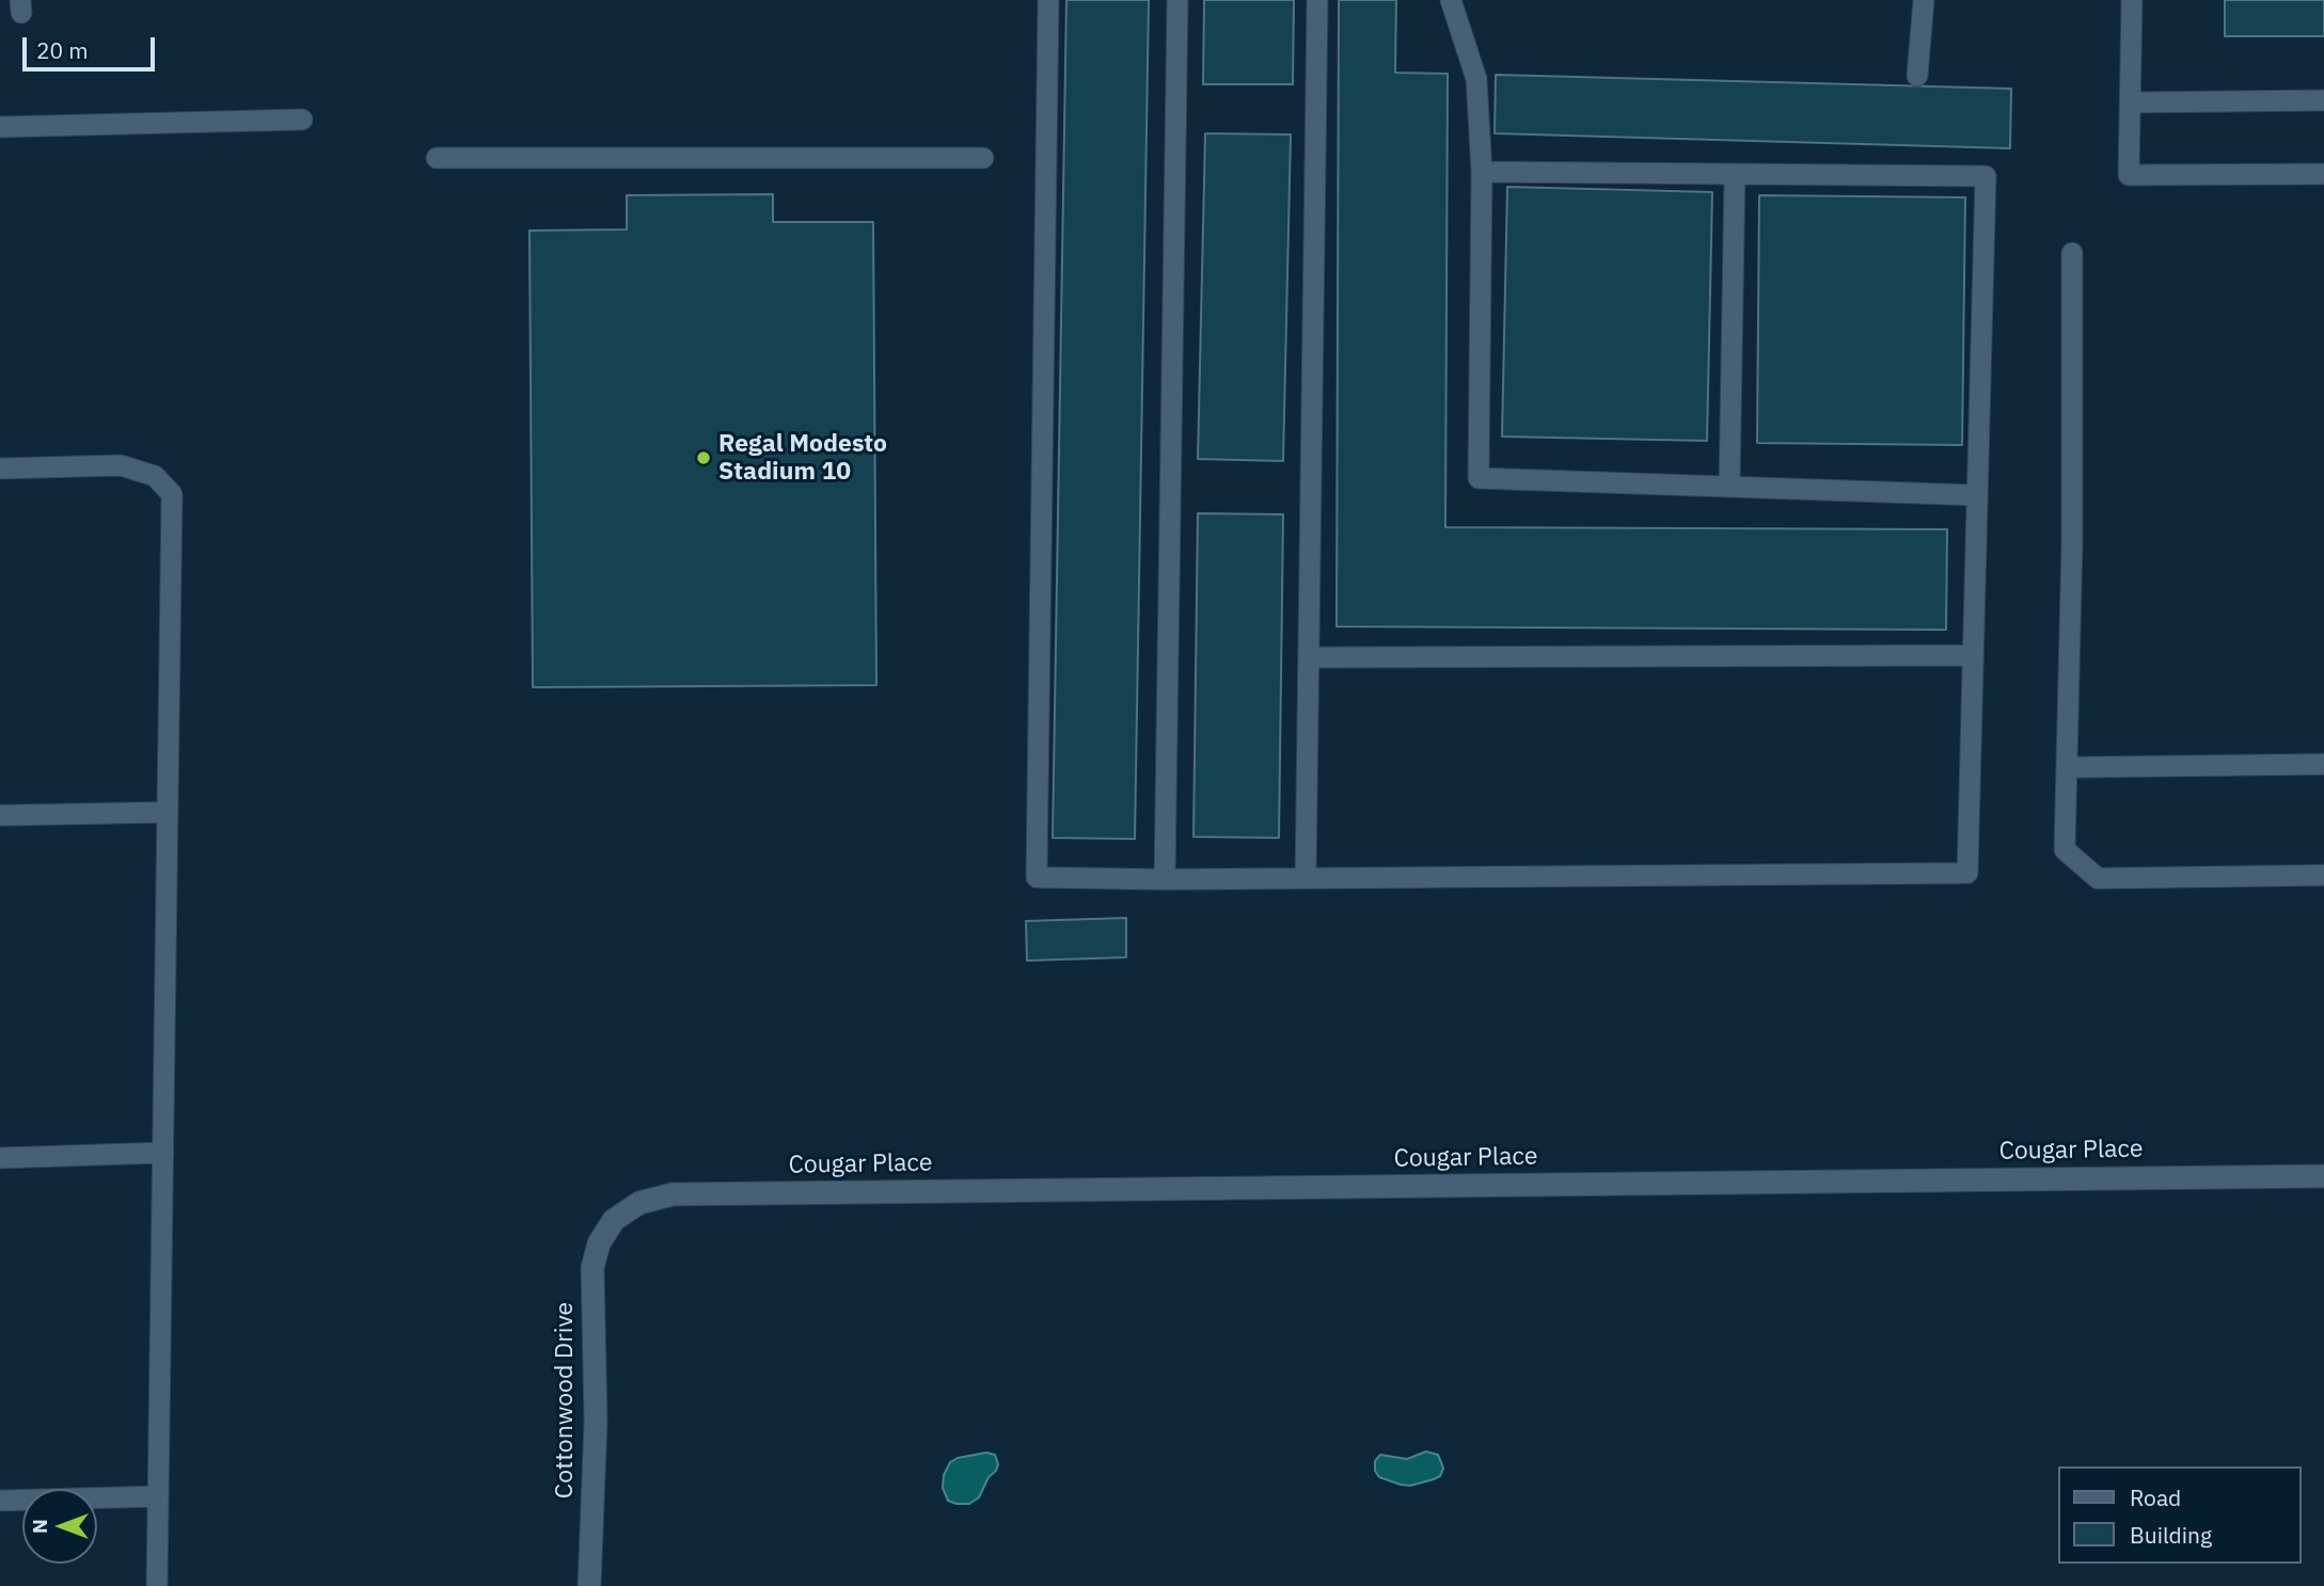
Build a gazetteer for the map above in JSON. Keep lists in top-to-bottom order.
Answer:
{
  "streets": {
    "street": ["Cougar Place", "Cottonwood Drive"]
  },
  "crossings": [
    ["Cougar Place", "Cottonwood Drive"]
  ],
  "places": ["Regal Modesto Stadium 10"],
  "legend": ["Road", "Building"],
  "scale_bar": "20 m",
  "north": "left"
}
